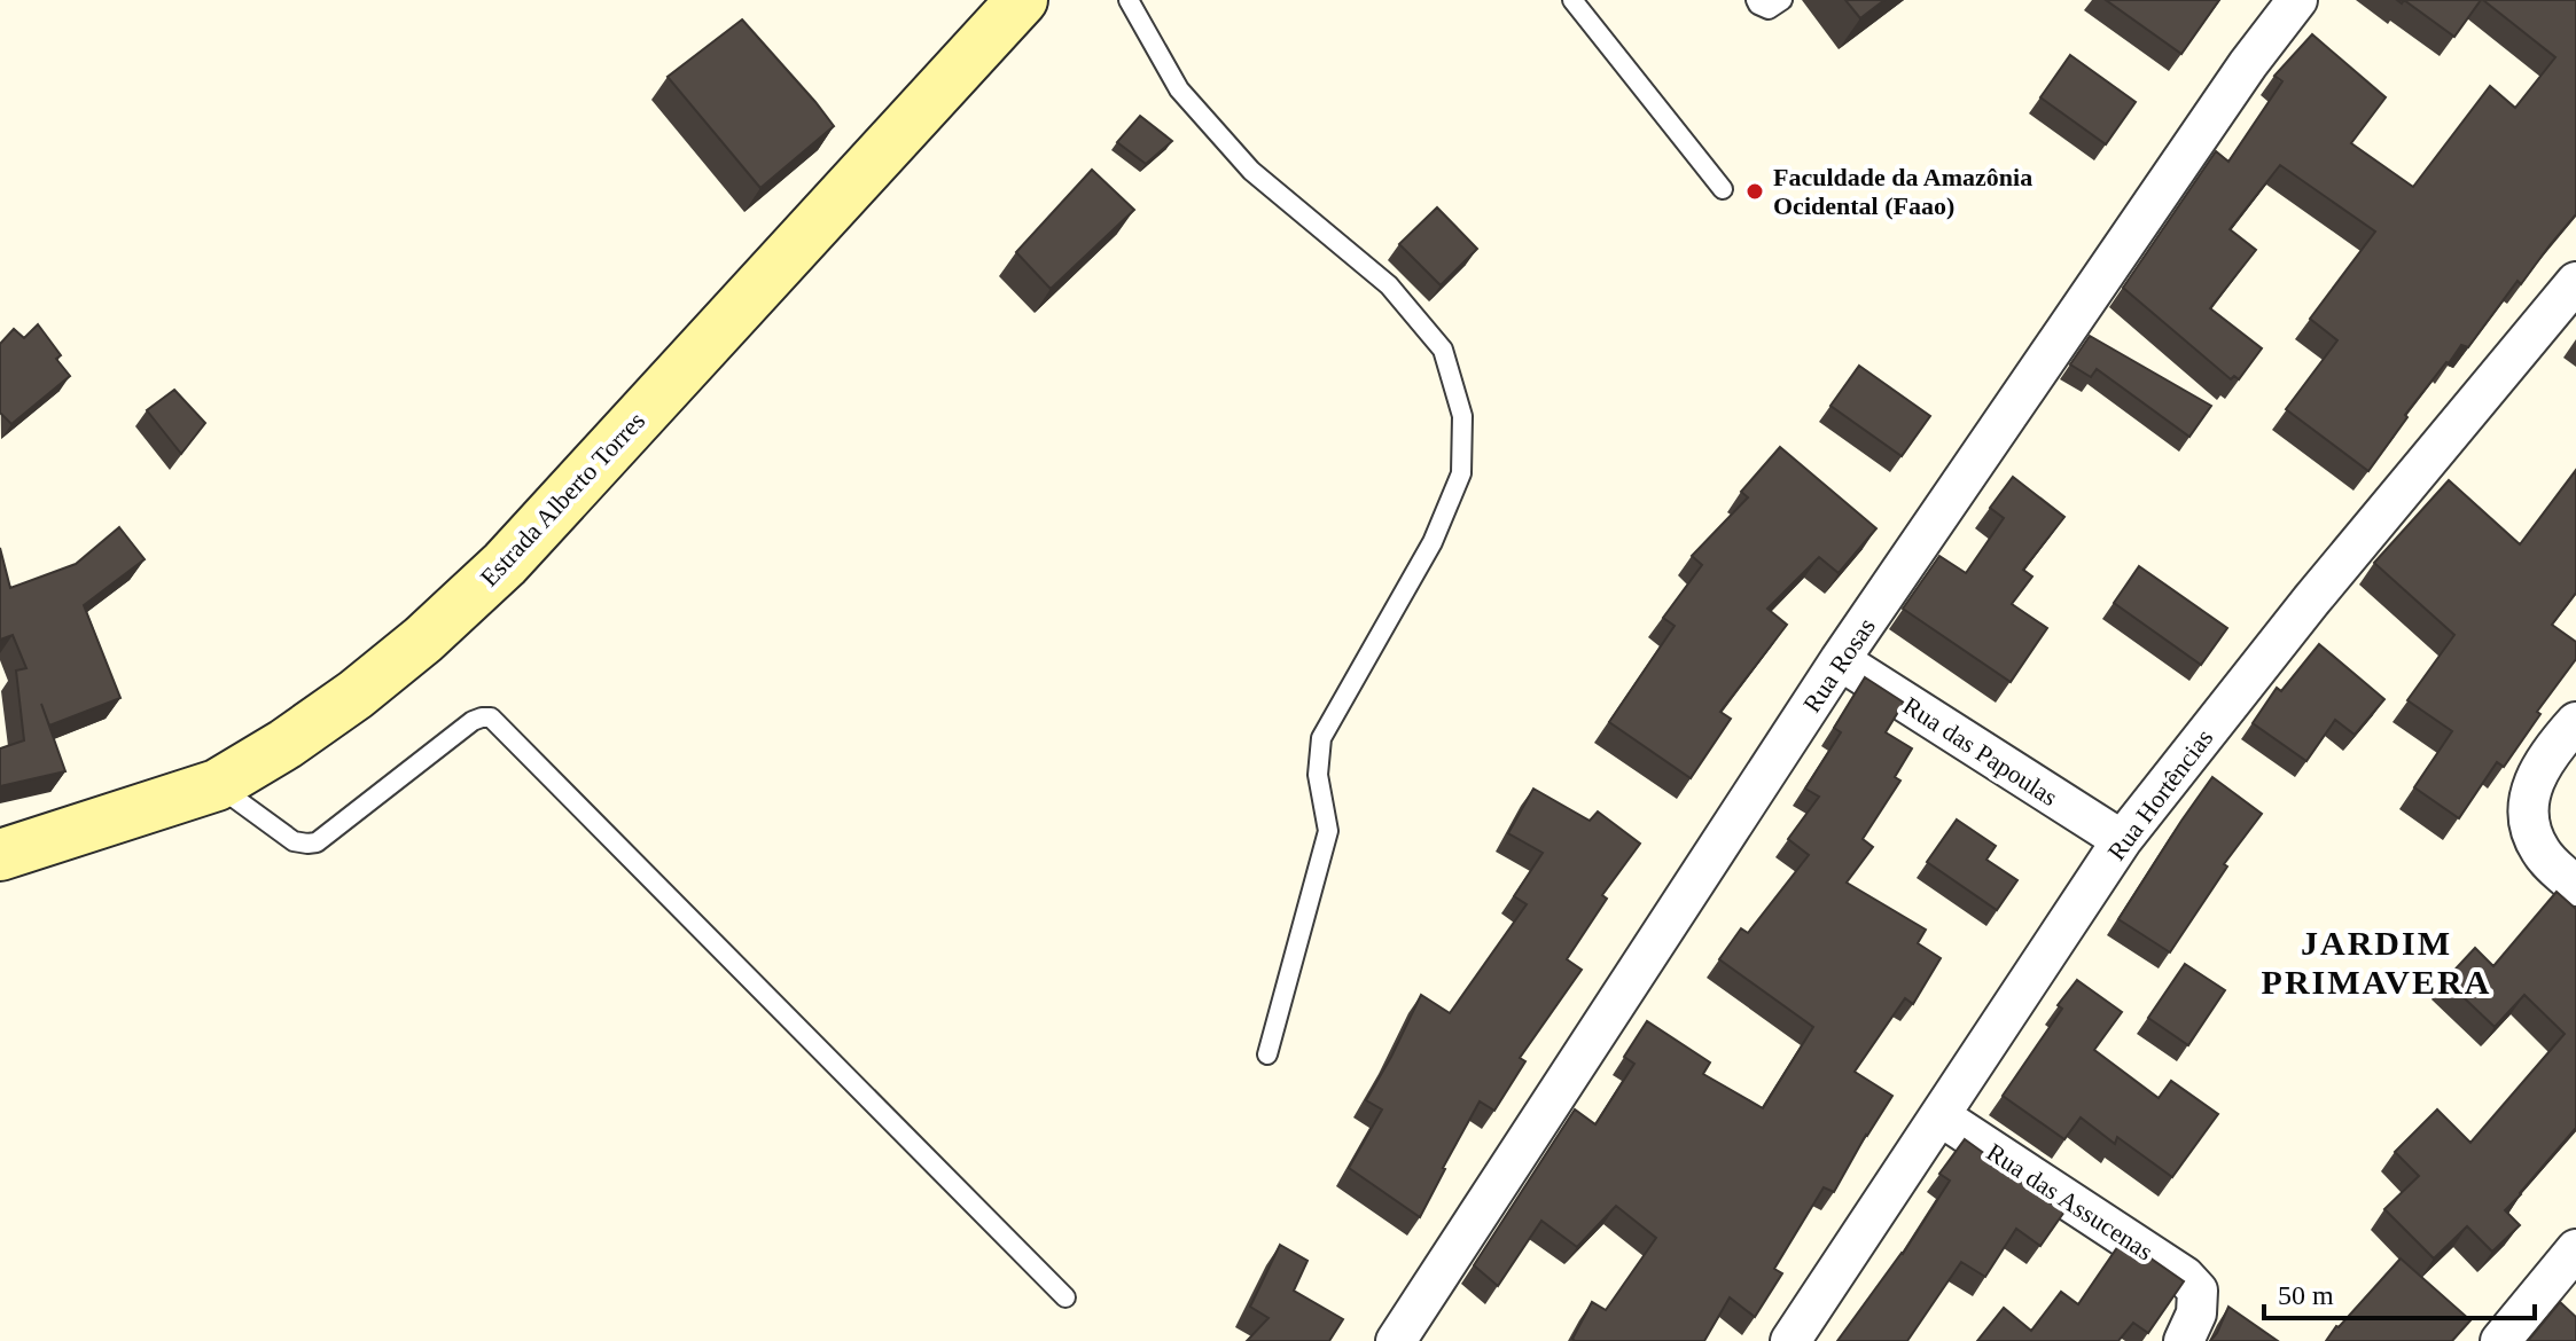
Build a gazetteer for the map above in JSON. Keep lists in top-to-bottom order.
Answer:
{
  "streets": {
    "street": [
      "Estrada Alberto Torres",
      "Rua Rosas",
      "Rua das Papoulas",
      "Rua Hortências",
      "Rua das Assucenas"
    ]
  },
  "crossings": [
    ["Rua Rosas", "Rua das Papoulas"],
    ["Rua das Papoulas", "Rua Hortências"],
    ["Rua Hortências", "Rua das Assucenas"]
  ],
  "districts": ["JARDIM PRIMAVERA"],
  "places": ["Faculdade da Amazônia Ocidental (Faao)"],
  "scale_bar": "50 m"
}
